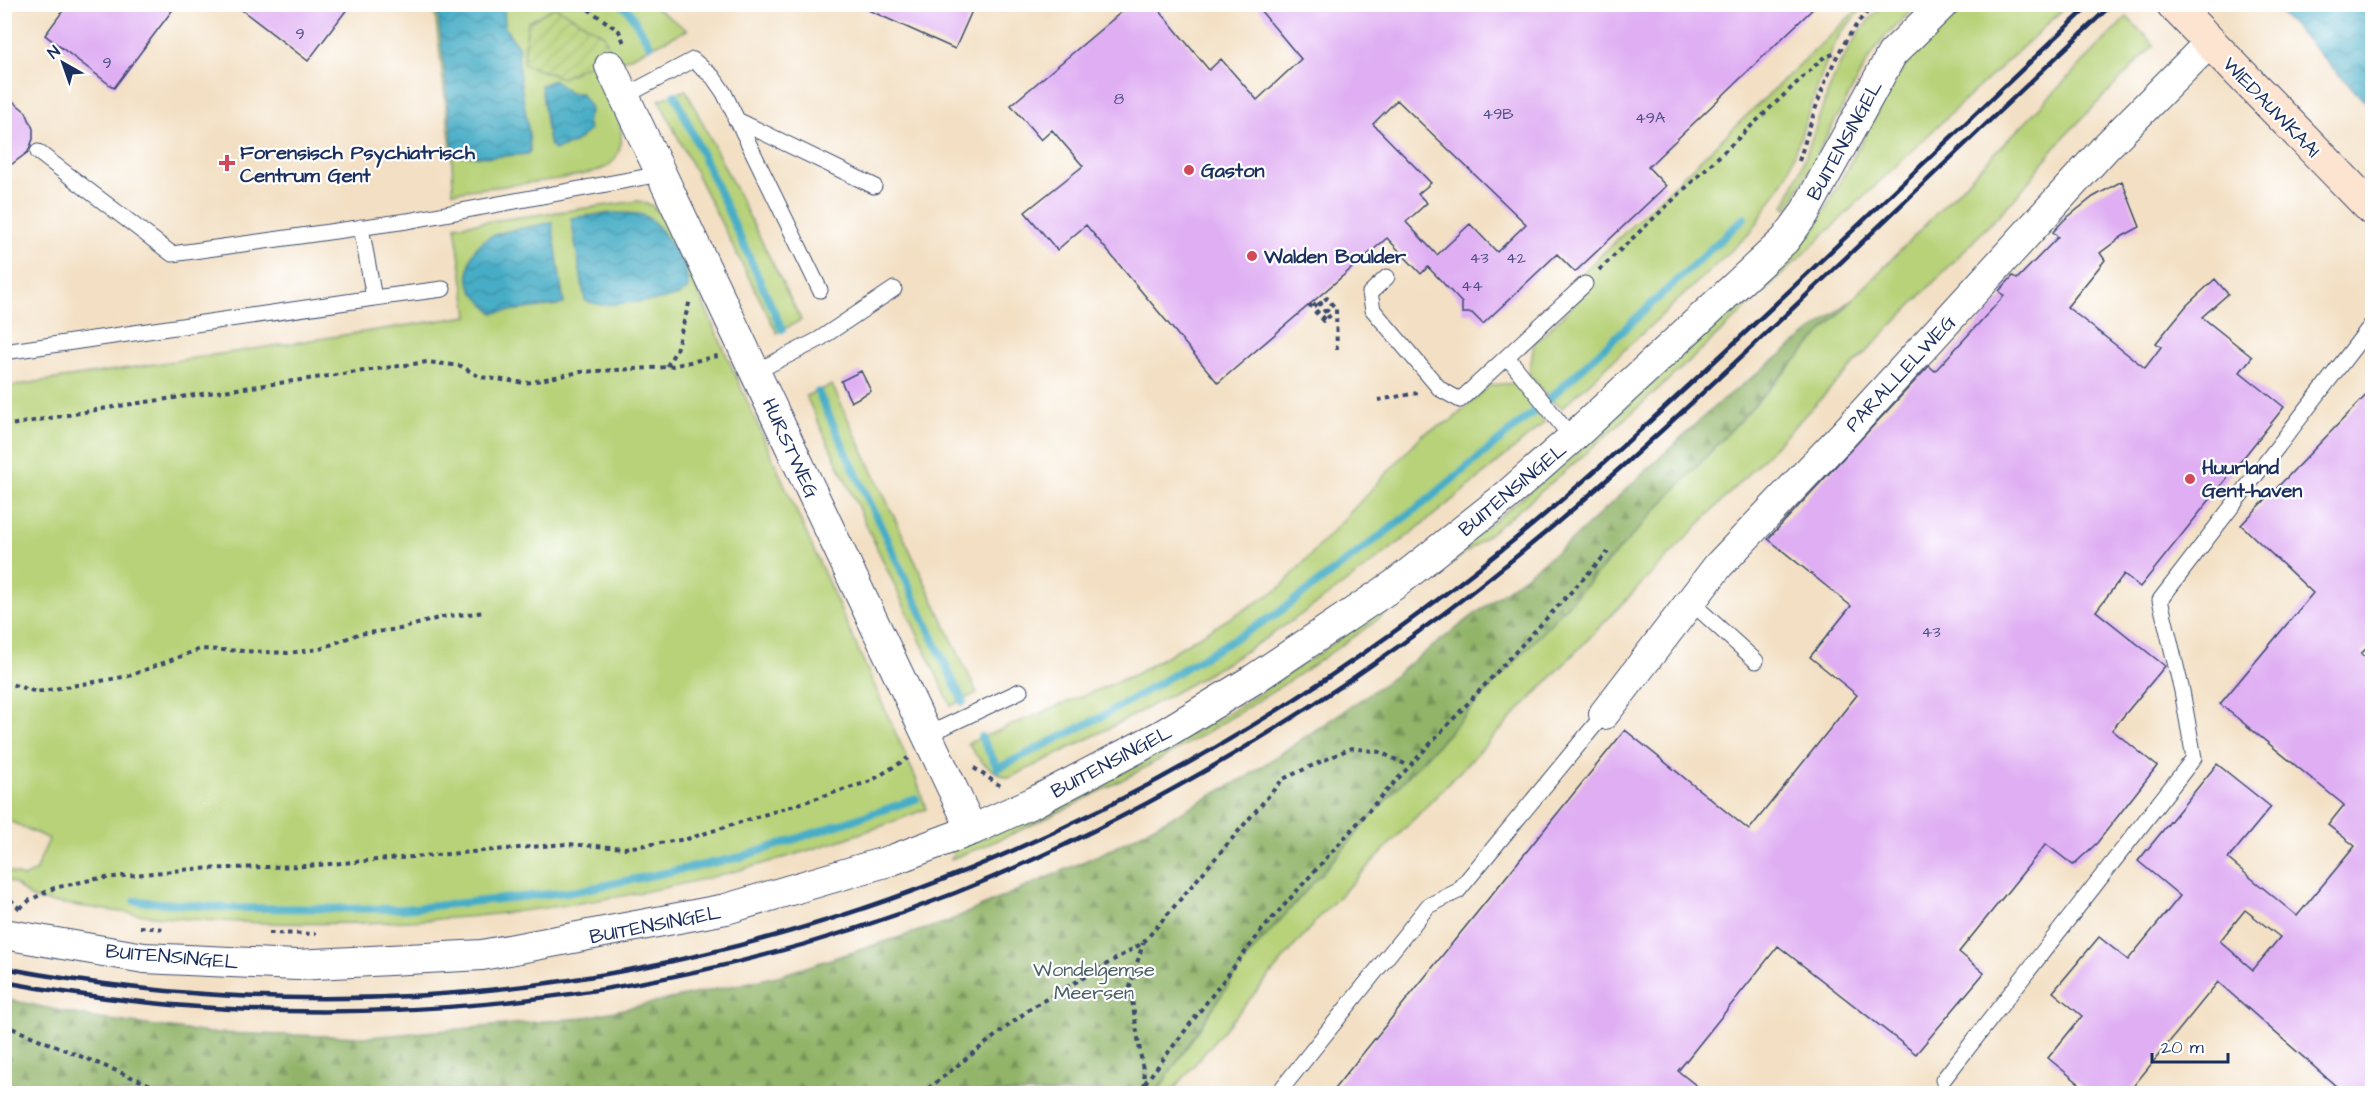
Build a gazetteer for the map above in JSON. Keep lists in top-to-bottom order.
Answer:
{
  "streets": {
    "main road": ["WIEDAUWKAAI"],
    "street": ["BUITENSINGEL", "PARALLELWEG", "HURSTWEG"]
  },
  "crossings": [
    ["WIEDAUWKAAI", "PARALLELWEG"],
    ["BUITENSINGEL", "HURSTWEG"]
  ],
  "parks": ["Wondelgemse Meersen"],
  "places": {
    "health": ["Forensisch Psychiatrisch Centrum Gent"],
    "other": ["Gaston", "Walden Boulder", "Huurland Gent-haven"]
  },
  "house_numbers": [
    "9",
    "9",
    "8",
    "49B",
    "49A",
    "43",
    "42",
    "44",
    "43"
  ],
  "scale_bar": "20 m",
  "north": "top left"
}
